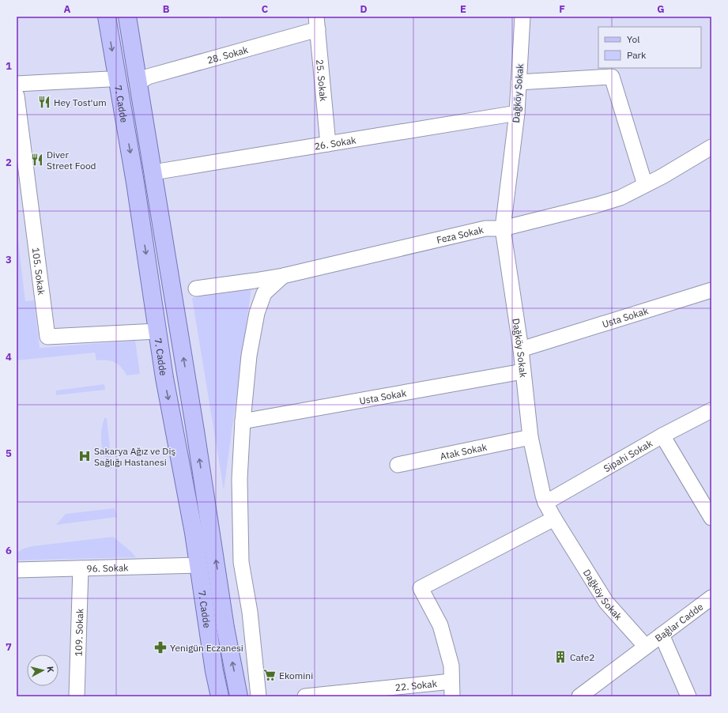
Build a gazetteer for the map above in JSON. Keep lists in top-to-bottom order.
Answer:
{
  "streets": {
    "main road": ["7. Cadde"],
    "street": [
      "28. Sokak",
      "25. Sokak",
      "Dağköy Sokak",
      "26. Sokak",
      "Feza Sokak",
      "105. Sokak",
      "Usta Sokak",
      "Atak Sokak",
      "Sipahi Sokak",
      "96. Sokak",
      "Bağlar Cadde",
      "109. Sokak",
      "22. Sokak"
    ]
  },
  "crossings": [
    ["28. Sokak", "25. Sokak"],
    ["28. Sokak", "7. Cadde"],
    ["25. Sokak", "26. Sokak"],
    ["Dağköy Sokak", "26. Sokak"],
    ["Dağköy Sokak", "Feza Sokak"],
    ["Dağköy Sokak", "Usta Sokak"],
    ["Dağköy Sokak", "Atak Sokak"],
    ["Dağköy Sokak", "Sipahi Sokak"],
    ["Dağköy Sokak", "Bağlar Cadde"],
    ["7. Cadde", "26. Sokak"],
    ["7. Cadde", "105. Sokak"],
    ["7. Cadde", "96. Sokak"],
    ["96. Sokak", "109. Sokak"]
  ],
  "places": {
    "restaurant": ["Hey Tost'um", "Diver Street Food"],
    "hospital": ["Sakarya Ağız ve Diş Sağlığı Hastanesi"],
    "pharmacy": ["Yenigün Eczanesi"],
    "building": ["Cafe2"],
    "supermarket": ["Ekomini"]
  },
  "legend": ["Yol", "Park"],
  "north": "right",
  "grid": {
    "columns": [
      "A",
      "B",
      "C",
      "D",
      "E",
      "F",
      "G"
    ],
    "rows": [
      "1",
      "2",
      "3",
      "4",
      "5",
      "6",
      "7"
    ]
  }
}
